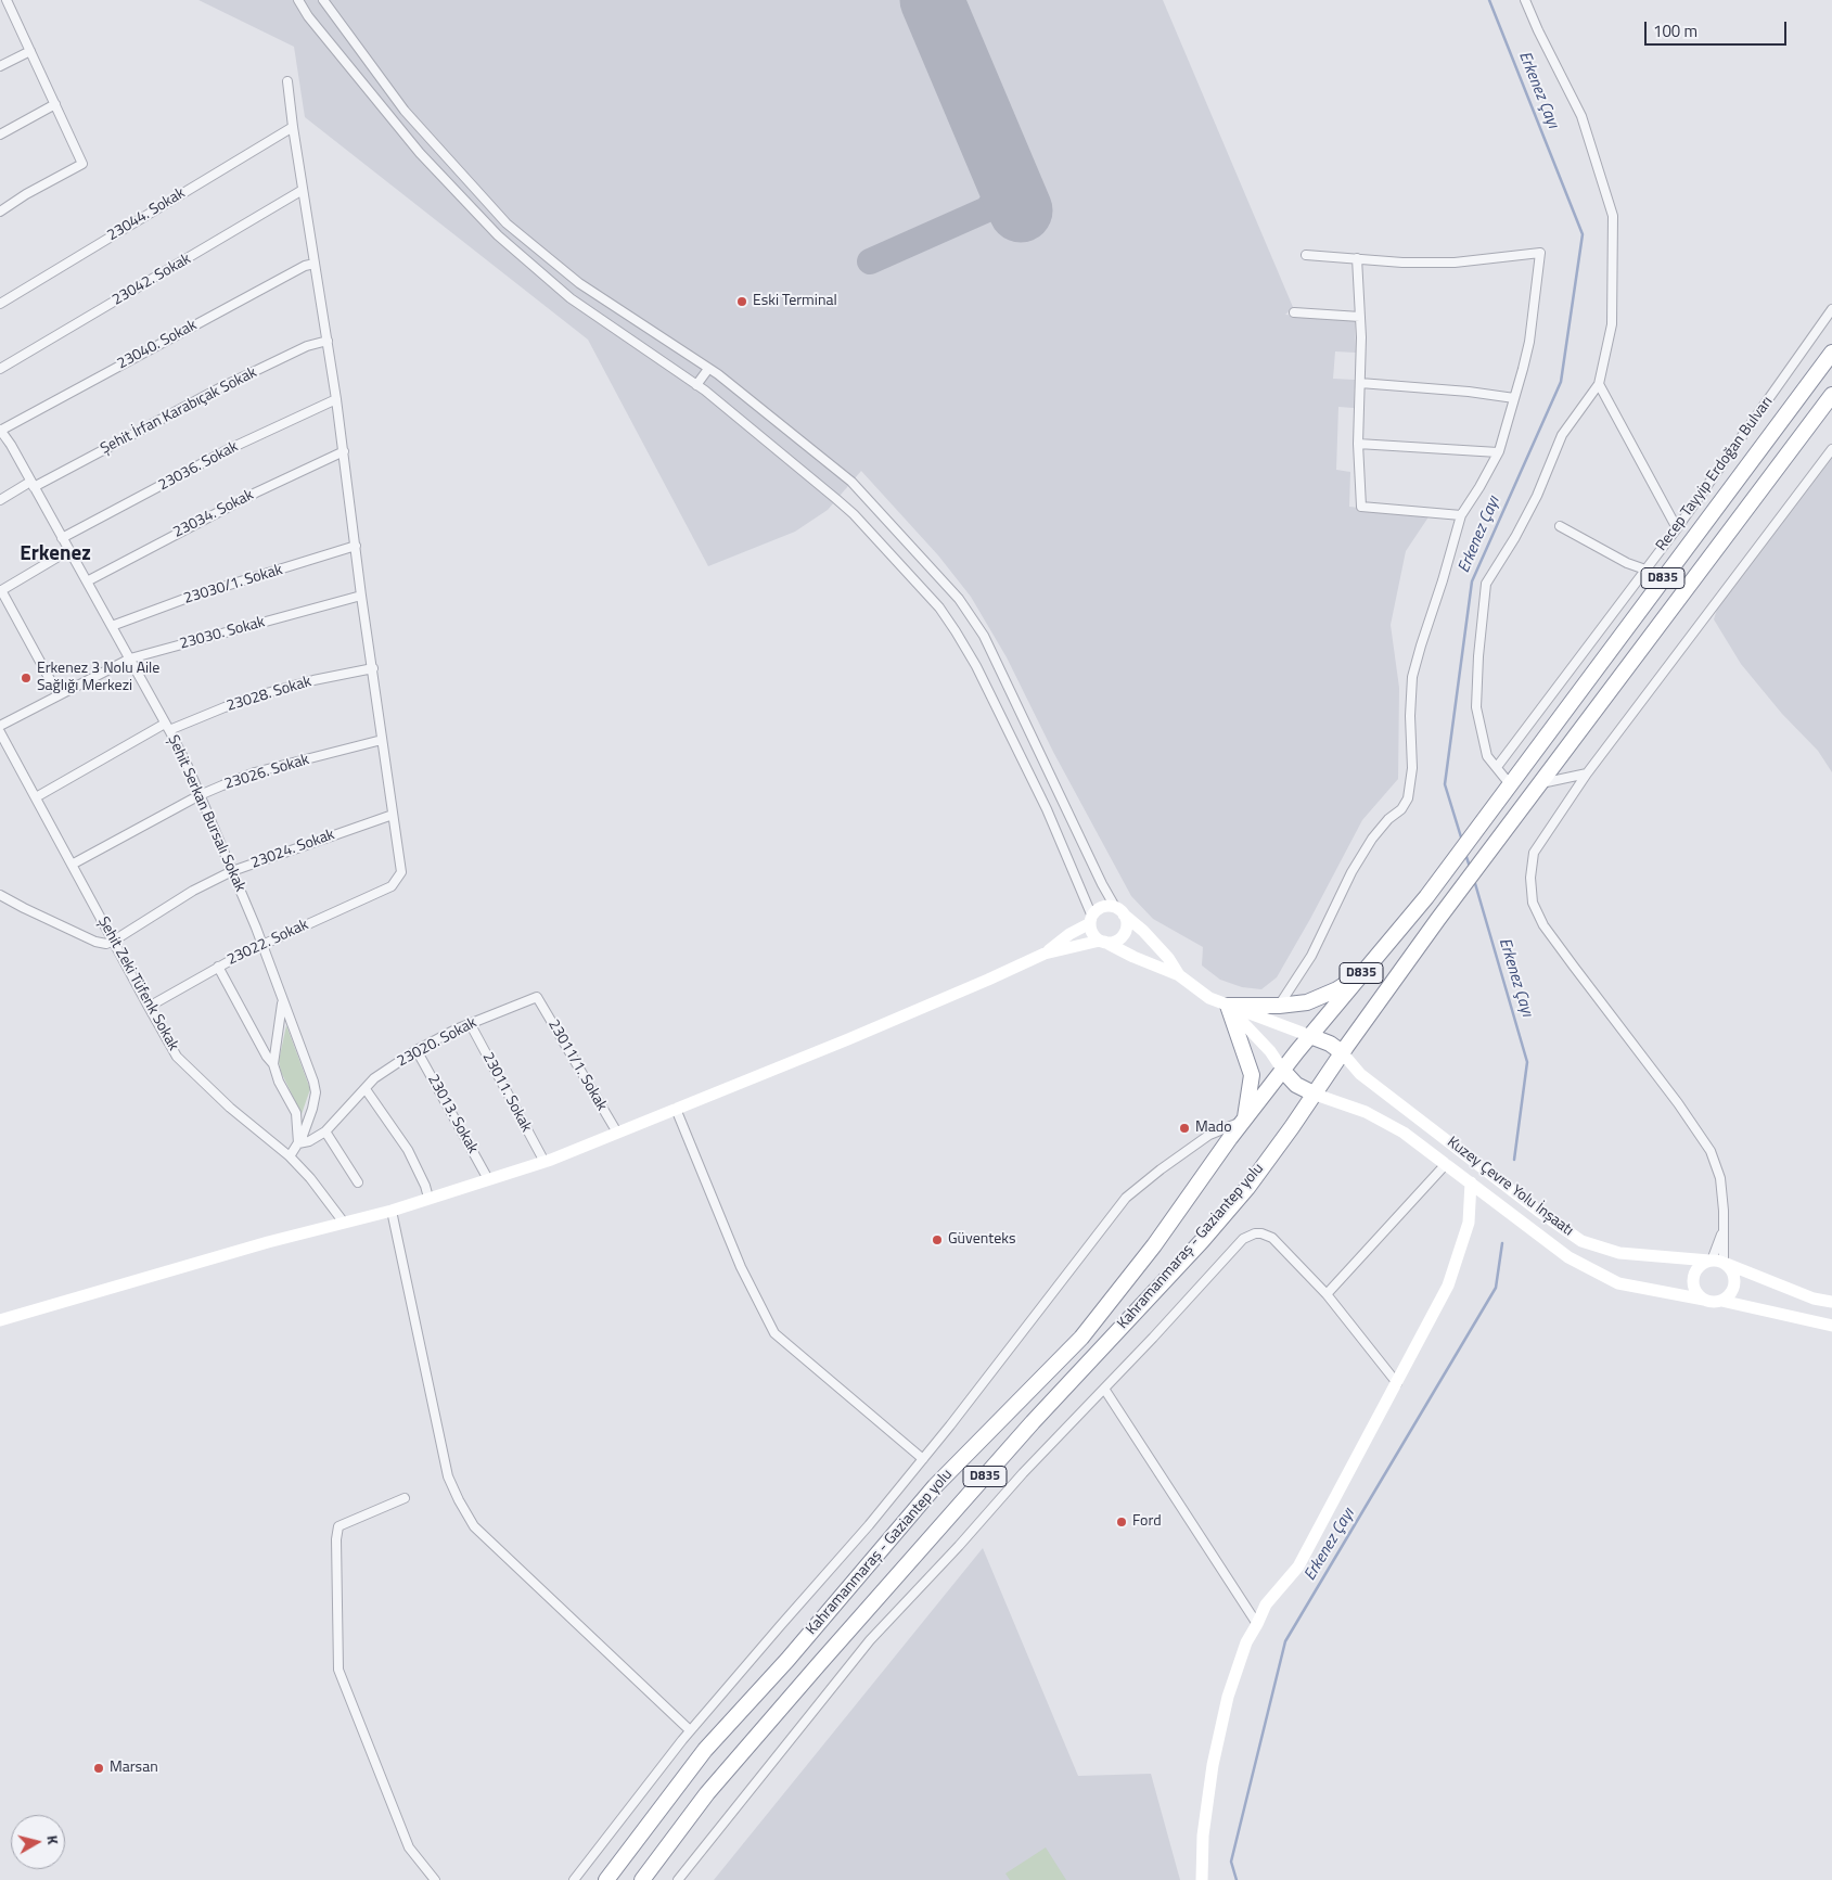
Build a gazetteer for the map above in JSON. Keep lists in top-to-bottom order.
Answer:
{
  "streets": {
    "highway": ["Recep Tayyip Erdoğan Bulvarı", "D835", "Kahramanmaraş - Gaziantep yolu"],
    "main road": ["Kuzey Çevre Yolu İnşaatı"],
    "street": [
      "23044. Sokak",
      "23042. Sokak",
      "23040. Sokak",
      "Şehit İrfan Karabıçak Sokak",
      "23036. Sokak",
      "23034. Sokak",
      "23030/1. Sokak",
      "23030. Sokak",
      "23028. Sokak",
      "23026. Sokak",
      "Şehit Serkan Bursalı Sokak",
      "23024. Sokak",
      "23022. Sokak",
      "Şehit Zeki Tüfenk Sokak",
      "23020. Sokak",
      "23011/1. Sokak",
      "23011. Sokak",
      "23013. Sokak"
    ]
  },
  "crossings": [
    ["23040. Sokak", "Şehit Serkan Bursalı Sokak"],
    ["Şehit İrfan Karabıçak Sokak", "Şehit Serkan Bursalı Sokak"],
    ["23036. Sokak", "Şehit Serkan Bursalı Sokak"],
    ["Recep Tayyip Erdoğan Bulvarı", "D835"],
    ["23034. Sokak", "Şehit Serkan Bursalı Sokak"],
    ["D835", "Kuzey Çevre Yolu İnşaatı"],
    ["D835", "Kahramanmaraş - Gaziantep yolu"],
    ["23030/1. Sokak", "Şehit Serkan Bursalı Sokak"],
    ["23030. Sokak", "Şehit Serkan Bursalı Sokak"],
    ["23028. Sokak", "Şehit Serkan Bursalı Sokak"],
    ["23028. Sokak", "Şehit Zeki Tüfenk Sokak"],
    ["23026. Sokak", "Şehit Serkan Bursalı Sokak"],
    ["23026. Sokak", "Şehit Zeki Tüfenk Sokak"],
    ["Şehit Serkan Bursalı Sokak", "23024. Sokak"],
    ["Şehit Serkan Bursalı Sokak", "23022. Sokak"],
    ["Şehit Serkan Bursalı Sokak", "Şehit Zeki Tüfenk Sokak"],
    ["Şehit Serkan Bursalı Sokak", "23020. Sokak"],
    ["23024. Sokak", "23022. Sokak"],
    ["23024. Sokak", "Şehit Zeki Tüfenk Sokak"],
    ["23022. Sokak", "Şehit Zeki Tüfenk Sokak"],
    ["23020. Sokak", "23011/1. Sokak"],
    ["23020. Sokak", "23011. Sokak"],
    ["23020. Sokak", "23013. Sokak"],
    ["Kuzey Çevre Yolu İnşaatı", "Kahramanmaraş - Gaziantep yolu"]
  ],
  "districts": ["Erkenez"],
  "water": ["Erkenez Çayı"],
  "places": [
    "Eski Terminal",
    "Erkenez 3 Nolu Aile Sağlığı Merkezi",
    "Mado",
    "Güventeks",
    "Ford",
    "Marsan"
  ],
  "scale_bar": "100 m",
  "north": "right"
}
